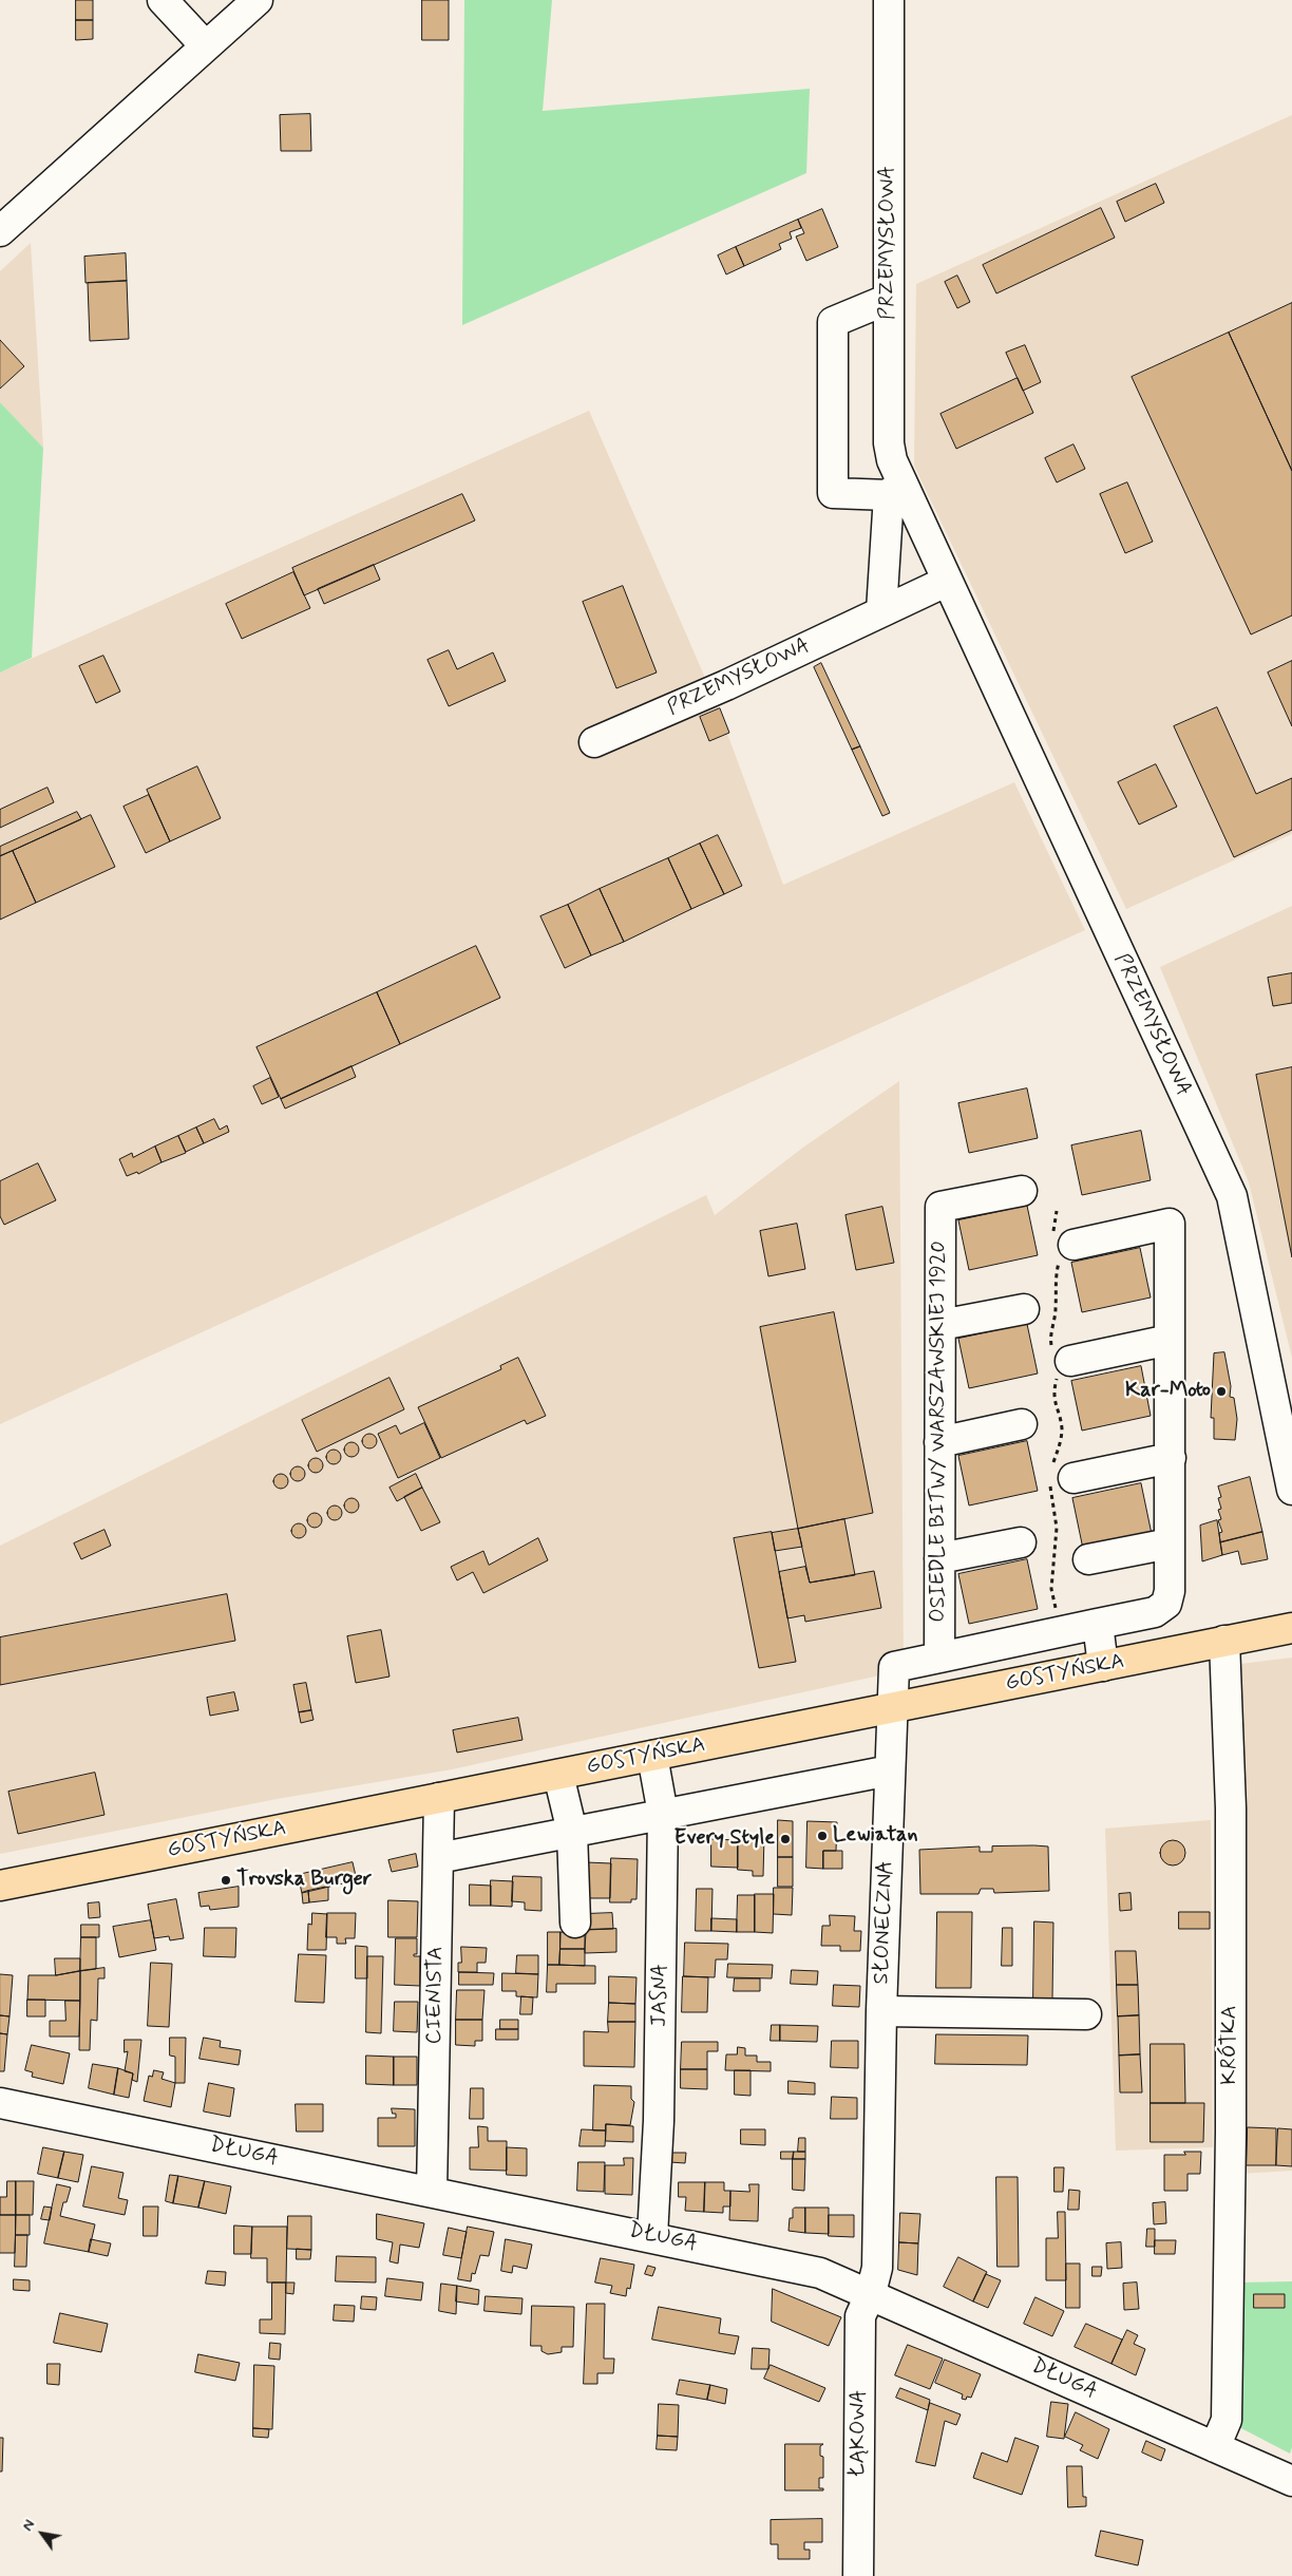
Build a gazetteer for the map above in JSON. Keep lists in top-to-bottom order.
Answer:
{
  "streets": {
    "main road": ["GOSTYŃSKA"],
    "street": [
      "PRZEMYSŁOWA",
      "OSIEDLE BITWY WARSZAWSKIEJ 1920",
      "SŁONECZNA",
      "CIENISTA",
      "JASNA",
      "KRÓTKA",
      "DŁUGA",
      "ŁĄKOWA"
    ]
  },
  "crossings": [
    ["OSIEDLE BITWY WARSZAWSKIEJ 1920", "GOSTYŃSKA"],
    ["OSIEDLE BITWY WARSZAWSKIEJ 1920", "SŁONECZNA"],
    ["GOSTYŃSKA", "SŁONECZNA"],
    ["GOSTYŃSKA", "CIENISTA"],
    ["GOSTYŃSKA", "JASNA"],
    ["GOSTYŃSKA", "KRÓTKA"],
    ["SŁONECZNA", "DŁUGA"],
    ["SŁONECZNA", "ŁĄKOWA"],
    ["CIENISTA", "DŁUGA"],
    ["JASNA", "DŁUGA"],
    ["KRÓTKA", "DŁUGA"],
    ["DŁUGA", "ŁĄKOWA"]
  ],
  "places": [
    "Kar-Moto",
    "Lewiatan",
    "Every Style",
    "Trovska Burger"
  ],
  "north": "top left"
}
